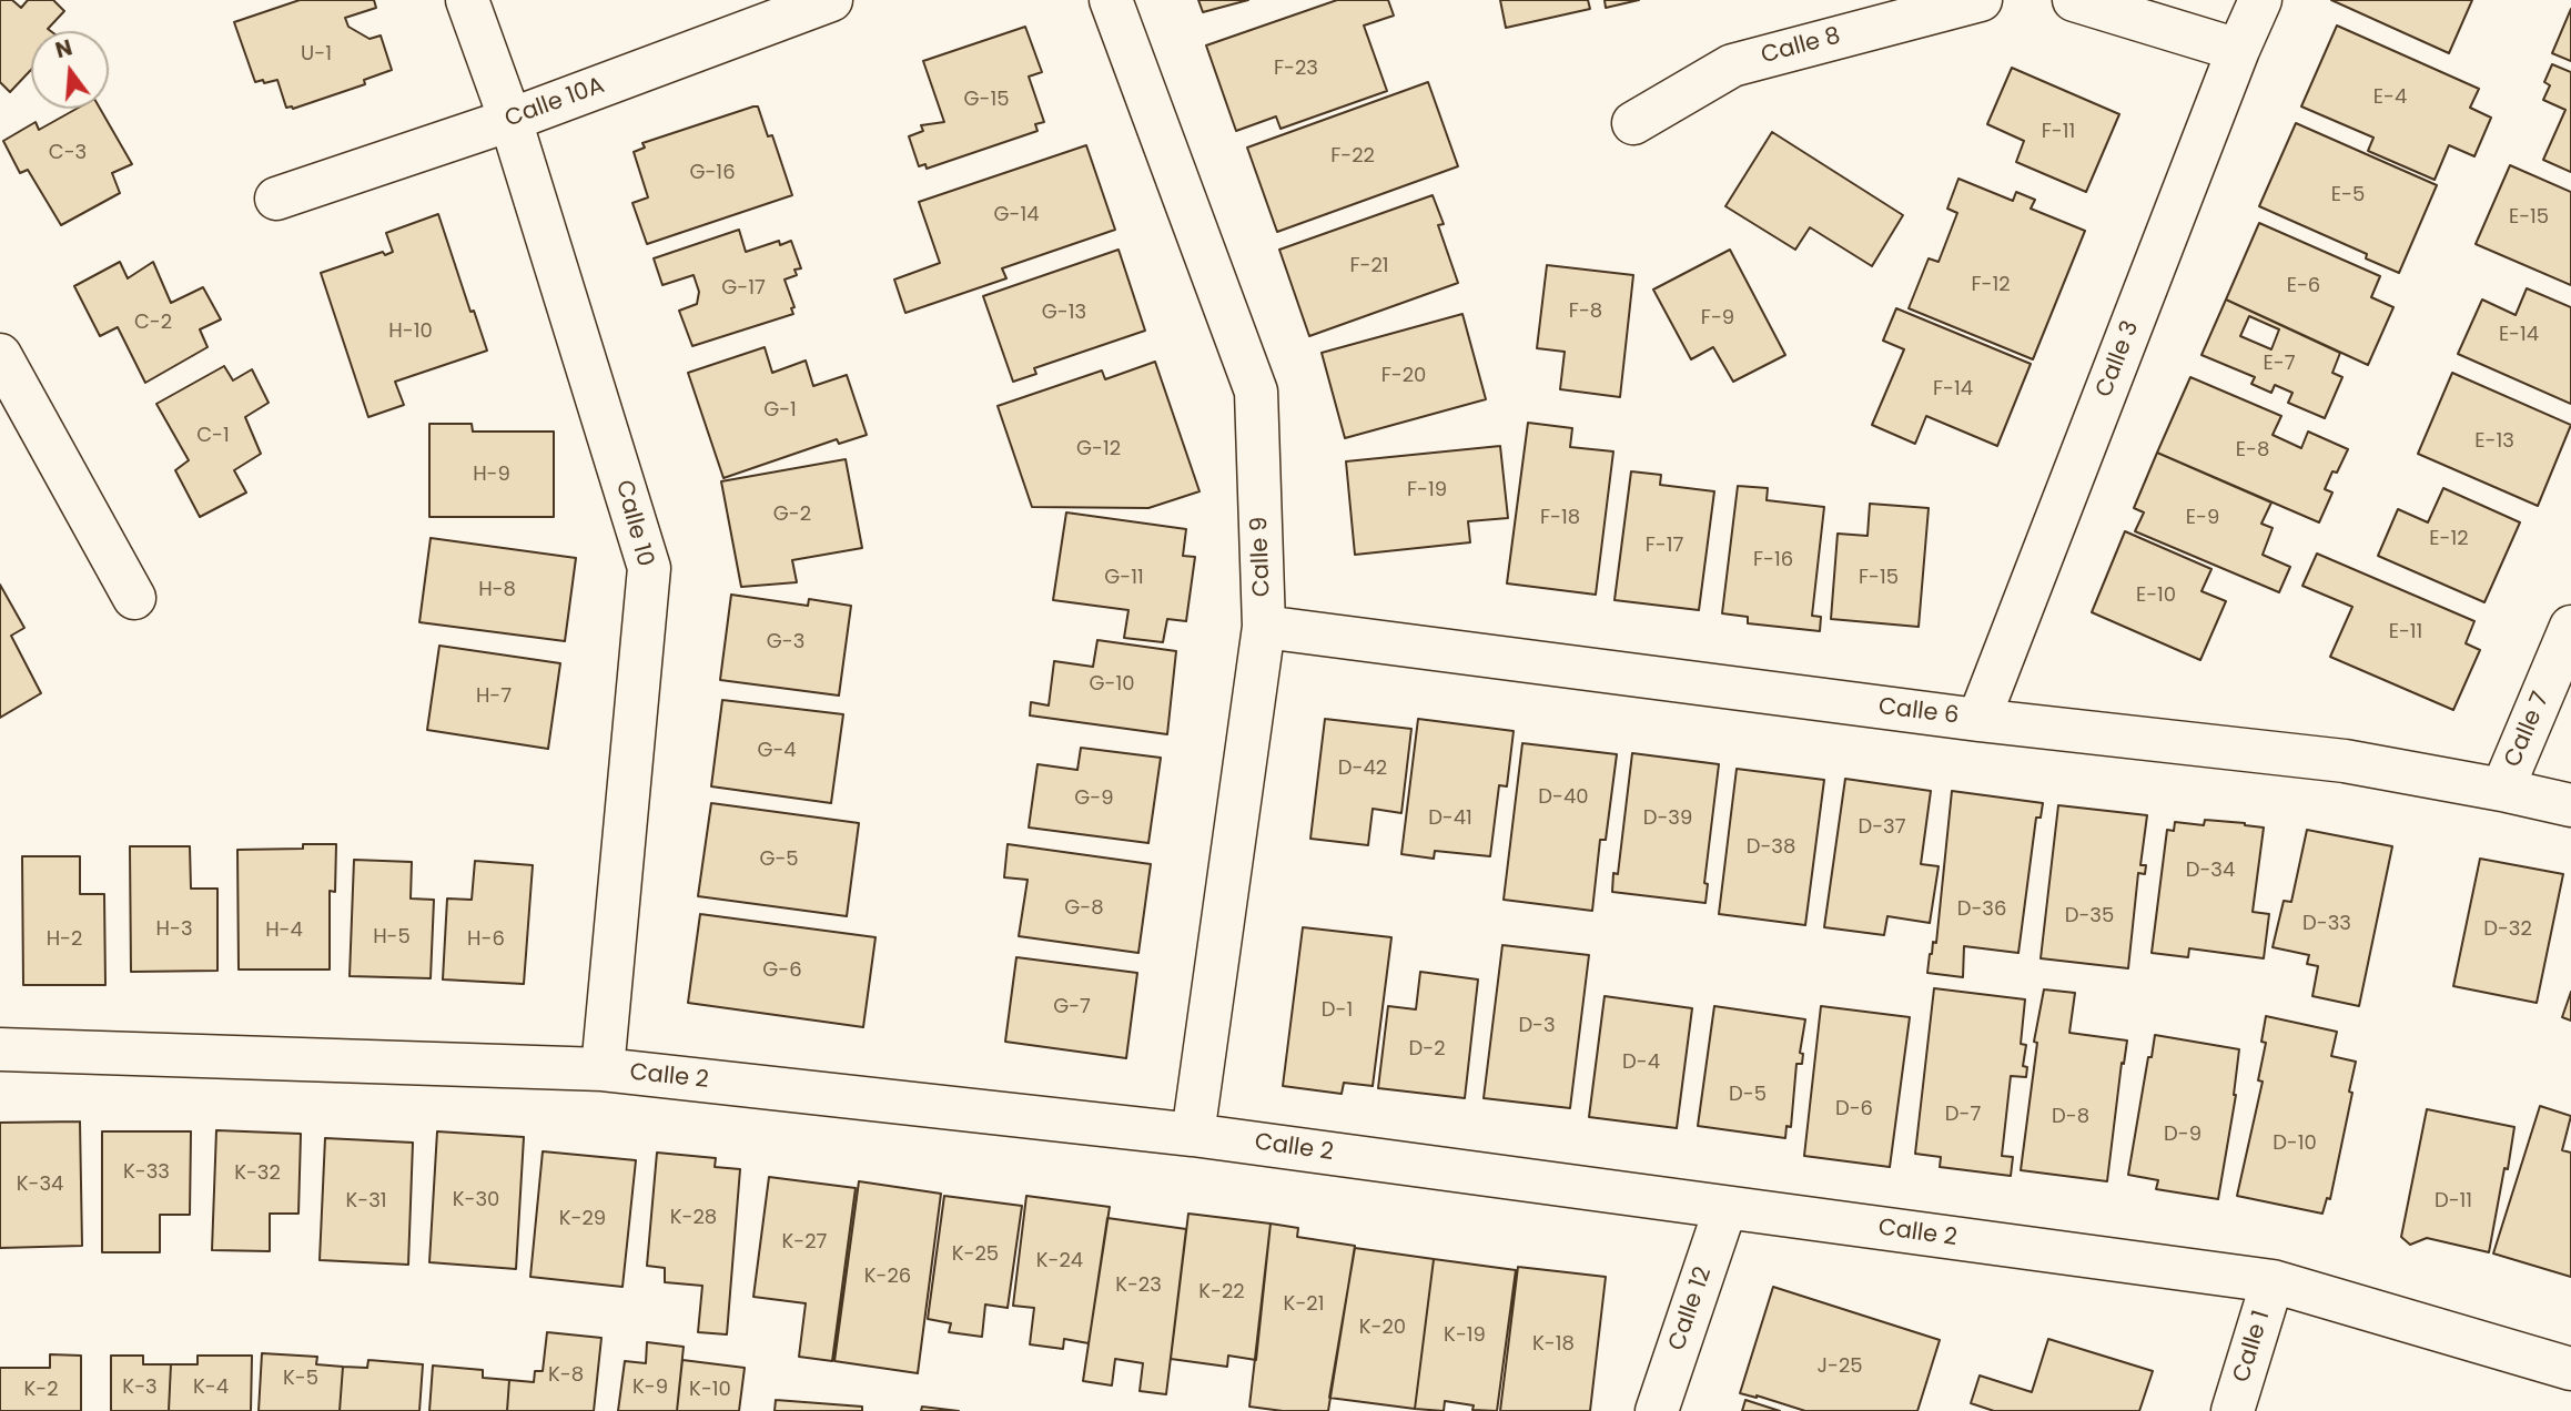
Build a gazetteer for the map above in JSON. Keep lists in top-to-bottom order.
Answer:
{
  "streets": {
    "street": [
      "Calle 8",
      "Calle 10A",
      "Calle 3",
      "Calle 10",
      "Calle 9",
      "Calle 6",
      "Calle 7",
      "Calle 2",
      "Calle 12",
      "Calle 1"
    ]
  },
  "crossings": [
    ["Calle 10A", "Calle 10"],
    ["Calle 3", "Calle 6"],
    ["Calle 10", "Calle 2"],
    ["Calle 9", "Calle 6"],
    ["Calle 9", "Calle 2"],
    ["Calle 6", "Calle 7"],
    ["Calle 2", "Calle 12"],
    ["Calle 2", "Calle 1"]
  ],
  "house_numbers": [
    "U-1",
    "F-23",
    "E-4",
    "G-15",
    "F-11",
    "C-3",
    "F-22",
    "G-16",
    "E-5",
    "G-14",
    "E-15",
    "F-21",
    "F-12",
    "E-6",
    "G-17",
    "F-8",
    "G-13",
    "F-9",
    "C-2",
    "H-10",
    "E-14",
    "E-7",
    "F-20",
    "F-14",
    "G-1",
    "C-1",
    "E-13",
    "G-12",
    "E-8",
    "H-9",
    "F-19",
    "G-2",
    "F-18",
    "E-9",
    "E-12",
    "F-17",
    "F-16",
    "G-11",
    "F-15",
    "H-8",
    "E-10",
    "E-11",
    "G-3",
    "G-10",
    "H-7",
    "G-4",
    "D-42",
    "D-40",
    "G-9",
    "D-41",
    "D-39",
    "D-37",
    "D-38",
    "G-5",
    "D-34",
    "G-8",
    "D-36",
    "D-35",
    "D-33",
    "H-3",
    "D-32",
    "H-4",
    "H-5",
    "H-2",
    "H-6",
    "G-6",
    "G-7",
    "D-1",
    "D-3",
    "D-2",
    "D-4",
    "D-5",
    "D-6",
    "D-7",
    "D-8",
    "D-9",
    "D-10",
    "K-33",
    "K-32",
    "K-34",
    "K-30",
    "K-31",
    "D-11",
    "K-28",
    "K-29",
    "K-27",
    "K-25",
    "K-24",
    "K-26",
    "K-23",
    "K-22",
    "K-21",
    "K-20",
    "K-19",
    "K-18",
    "J-25",
    "K-8",
    "K-5",
    "K-3",
    "K-4",
    "K-9",
    "K-2",
    "K-10"
  ],
  "north": "top"
}
